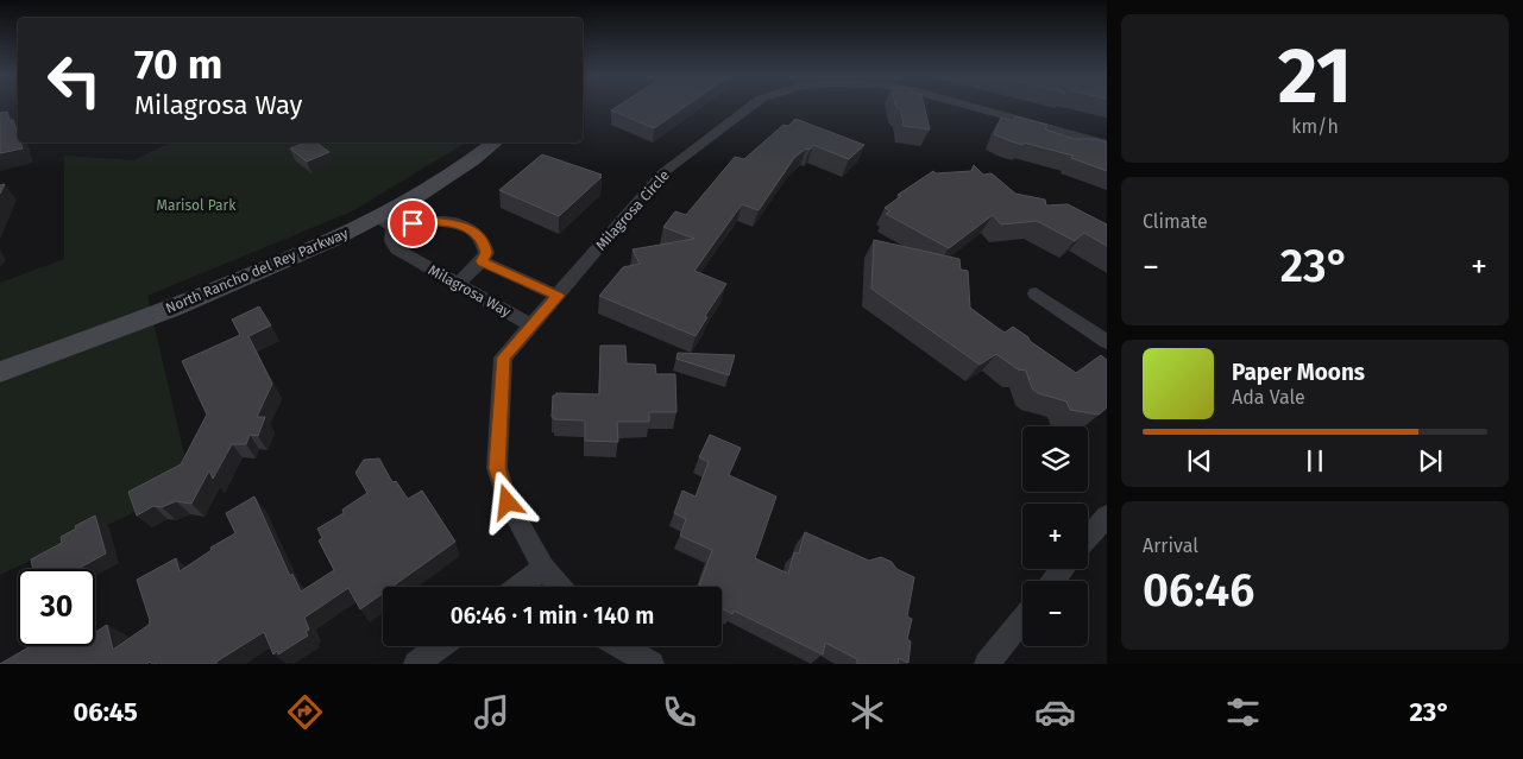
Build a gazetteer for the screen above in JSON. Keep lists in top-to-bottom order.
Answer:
{
  "streets": {
    "street": ["Milagrosa Circle", "North Rancho del Rey Parkway", "Milagrosa Way"]
  },
  "crossings": [
    ["Milagrosa Circle", "Milagrosa Way"],
    ["North Rancho del Rey Parkway", "Milagrosa Way"]
  ],
  "parks": ["Marisol Park"],
  "page": {
    "tile": [
      ["21", "km/h"],
      "Climate",
      ["Arrival", "06:46"]
    ],
    "turn": ["70 m", "Milagrosa Way"],
    "heat": ["−", "23°", "+"],
    "song": ["Paper Moons", "Ada Vale"],
    "map_buttons": ["+", "−"],
    "limit": "30",
    "trip": "06:46 · 1 min · 140 m",
    "tabs": ["06:45", "23°"]
  }
}
